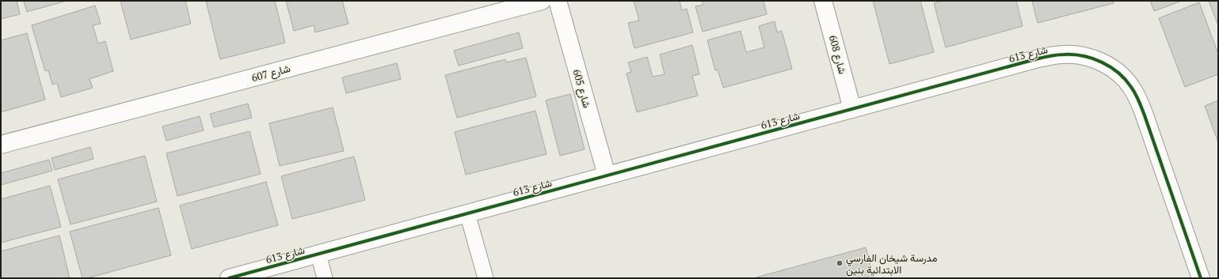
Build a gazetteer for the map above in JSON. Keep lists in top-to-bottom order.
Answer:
{
  "streets": {
    "street": [
      "شارع 613",
      "شارع 608",
      "شارع 607",
      "شارع 605"
    ]
  },
  "crossings": [
    ["شارع 613", "شارع 608"],
    ["شارع 613", "شارع 605"]
  ],
  "places": ["مدرسة شيخان الفارسي الابتدائية بنين"]
}
